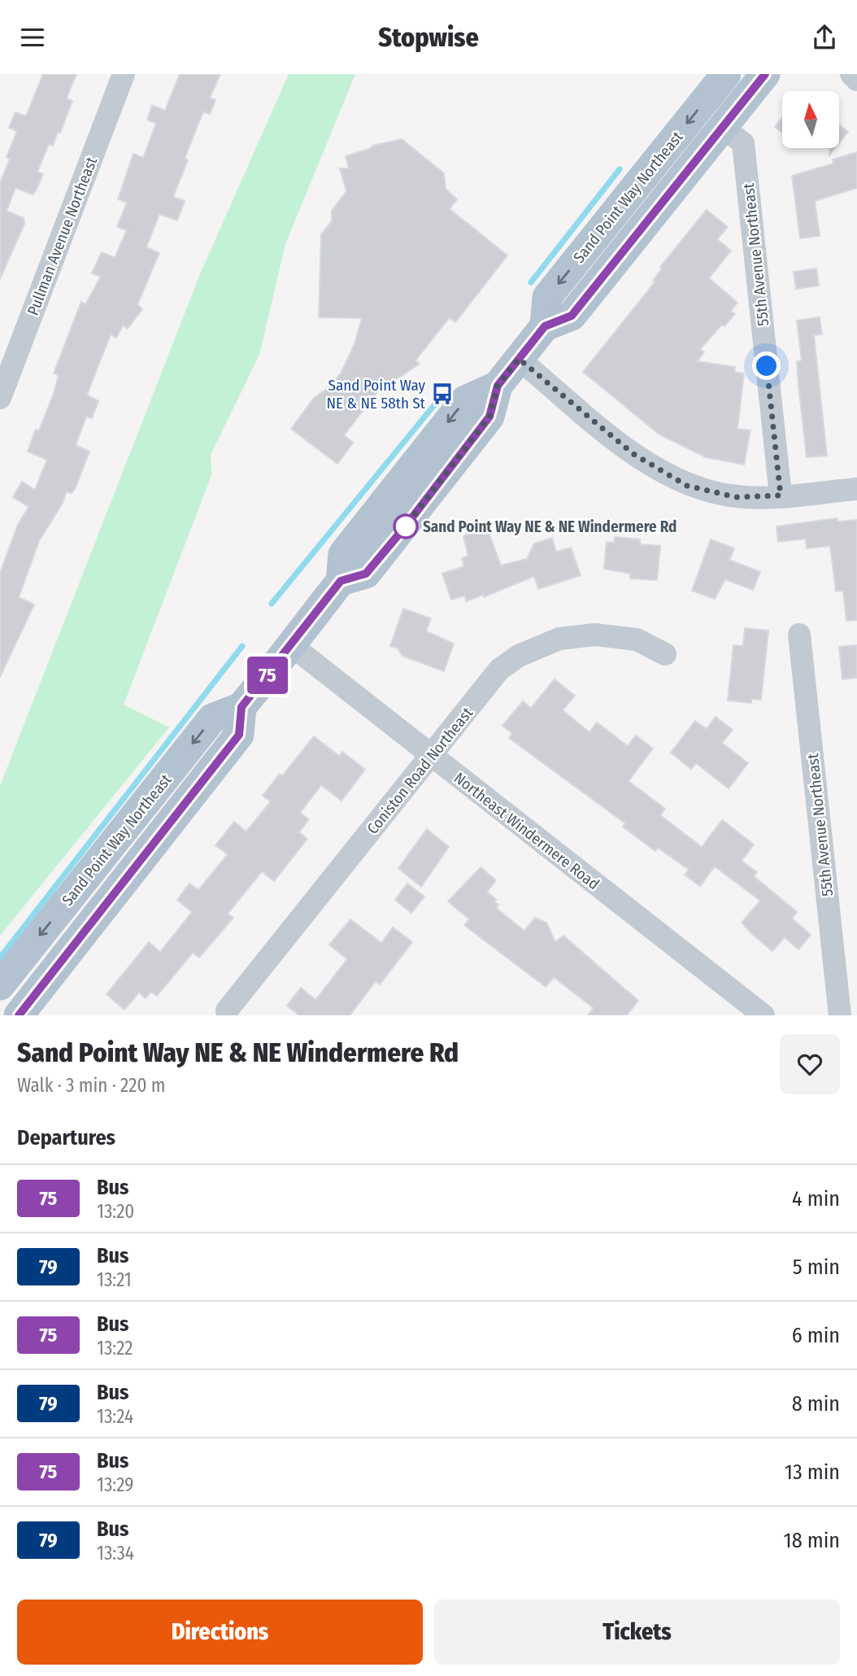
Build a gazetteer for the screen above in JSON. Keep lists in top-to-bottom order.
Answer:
{
  "streets": {
    "main road": ["Sand Point Way Northeast"],
    "street": [
      "Pullman Avenue Northeast",
      "55th Avenue Northeast",
      "Coniston Road Northeast",
      "Northeast Windermere Road"
    ]
  },
  "crossings": [
    ["Sand Point Way Northeast", "55th Avenue Northeast"],
    ["Sand Point Way Northeast", "Northeast Windermere Road"],
    ["Coniston Road Northeast", "Northeast Windermere Road"]
  ],
  "places": {
    "bus stop": ["Sand Point Way NE & NE 58th St"],
    "other": ["Sand Point Way NE & NE Windermere Rd"]
  },
  "lines": ["bus line 75"],
  "north": "top",
  "page": {
    "header": "Stopwise",
    "on_map": "75",
    "heading": [
      ["Sand Point Way NE & NE Windermere Rd", "Walk · 3 min · 220 m"],
      "Departures"
    ],
    "list": [
      {
        "mark": "75",
        "name": "Bus",
        "note": "13:20",
        "value": "4 min"
      },
      {
        "mark": "79",
        "name": "Bus",
        "note": "13:21",
        "value": "5 min"
      },
      {
        "mark": "75",
        "name": "Bus",
        "note": "13:22",
        "value": "6 min"
      },
      {
        "mark": "79",
        "name": "Bus",
        "note": "13:24",
        "value": "8 min"
      },
      {
        "mark": "75",
        "name": "Bus",
        "note": "13:29",
        "value": "13 min"
      },
      {
        "mark": "79",
        "name": "Bus",
        "note": "13:34",
        "value": "18 min"
      }
    ],
    "buttons": ["Directions", "Tickets"]
  }
}
